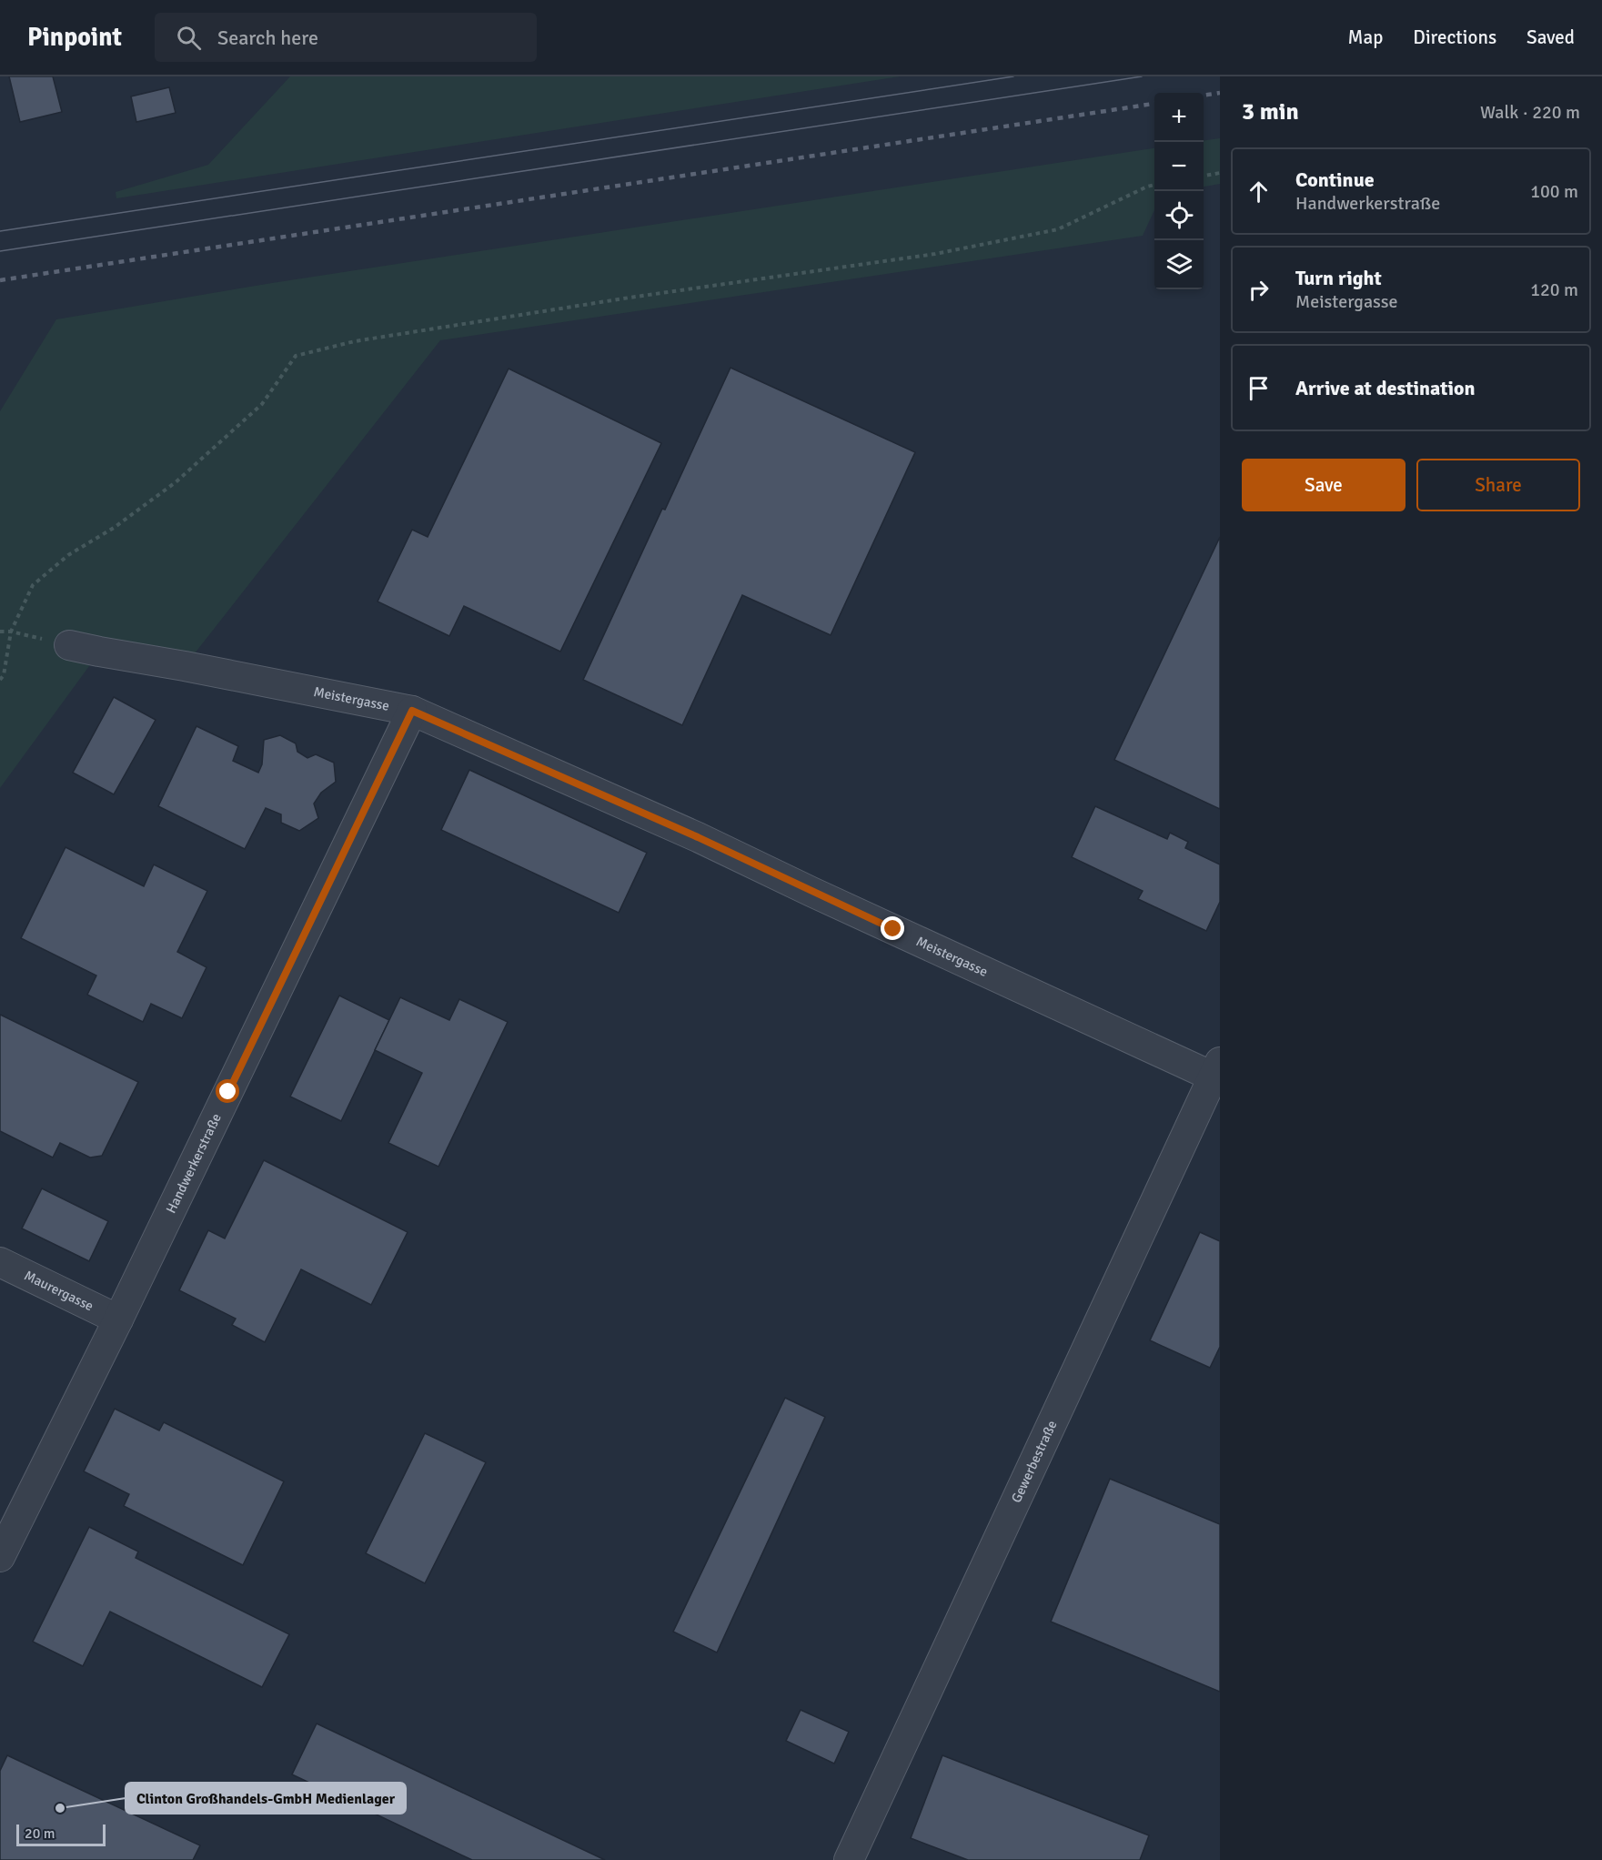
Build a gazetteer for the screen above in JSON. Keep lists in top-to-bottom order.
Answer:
{
  "streets": {
    "street": [
      "Meistergasse",
      "Handwerkerstraße",
      "Maurergasse",
      "Gewerbestraße"
    ]
  },
  "crossings": [
    ["Meistergasse", "Handwerkerstraße"],
    ["Meistergasse", "Gewerbestraße"],
    ["Handwerkerstraße", "Maurergasse"]
  ],
  "places": ["Clinton Großhandels-GmbH Medienlager"],
  "scale_bar": "20 m",
  "page": {
    "header": "Pinpoint",
    "search": "Search here",
    "nav": ["Map", "Directions", "Saved"],
    "heading": ["3 min", "Walk · 220 m"],
    "map_buttons": ["+", "−"],
    "list": [
      ["Continue", "Handwerkerstraße", "100 m"],
      ["Turn right", "Meistergasse", "120 m"],
      "Arrive at destination"
    ],
    "buttons": ["Save", "Share"],
    "scale": "20 m"
  }
}
